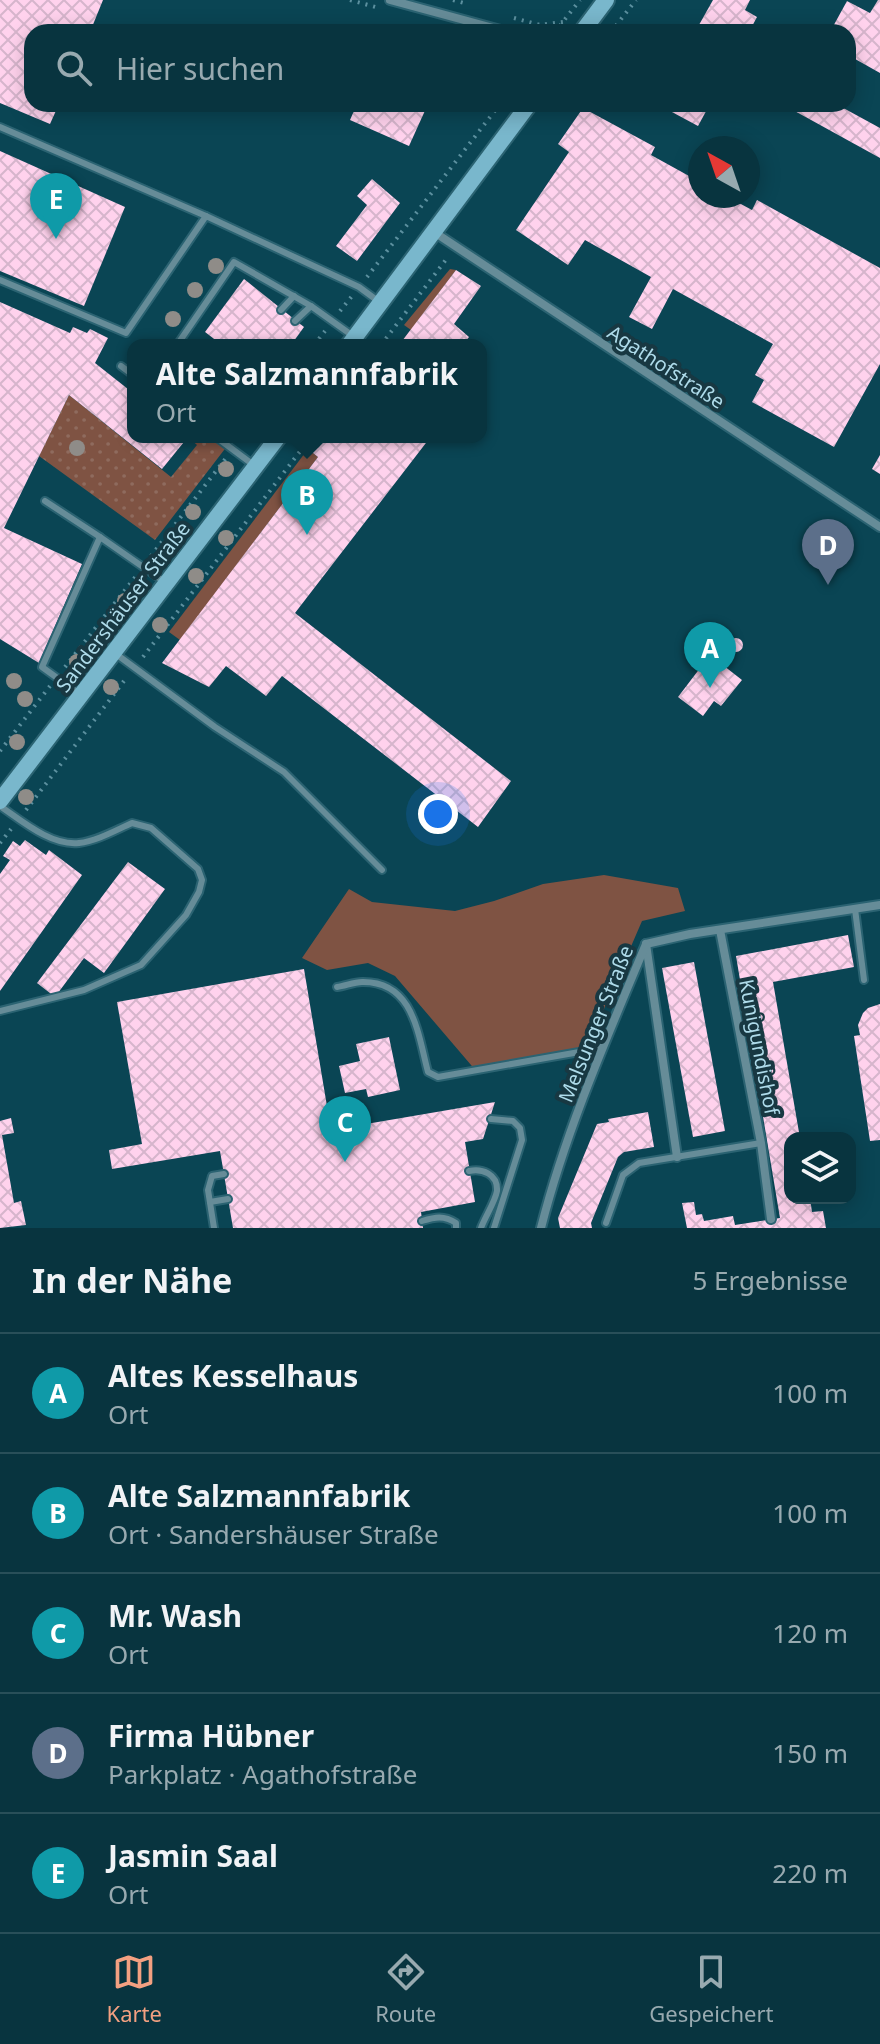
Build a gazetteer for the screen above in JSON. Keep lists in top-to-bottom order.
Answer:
{
  "streets": {
    "main road": ["Sandershäuser Straße"],
    "street": ["Agathofstraße", "Melsunger Straße", "Kunigundishof"]
  },
  "north": "top left",
  "page": {
    "search": "Hier suchen",
    "pins": [
      "E",
      "B",
      "D",
      "A",
      "C"
    ],
    "popup": ["Alte Salzmannfabrik", "Ort"],
    "heading": ["In der Nähe", "5 Ergebnisse"],
    "list": [
      {
        "mark": "A",
        "name": "Altes Kesselhaus",
        "note": "Ort",
        "value": "100 m"
      },
      {
        "mark": "B",
        "name": "Alte Salzmannfabrik",
        "note": "Ort · Sandershäuser Straße",
        "value": "100 m"
      },
      {
        "mark": "C",
        "name": "Mr. Wash",
        "note": "Ort",
        "value": "120 m"
      },
      {
        "mark": "D",
        "name": "Firma Hübner",
        "note": "Parkplatz · Agathofstraße",
        "value": "150 m"
      },
      {
        "mark": "E",
        "name": "Jasmin Saal",
        "note": "Ort",
        "value": "220 m"
      }
    ],
    "nav": ["Karte", "Route", "Gespeichert"]
  }
}
